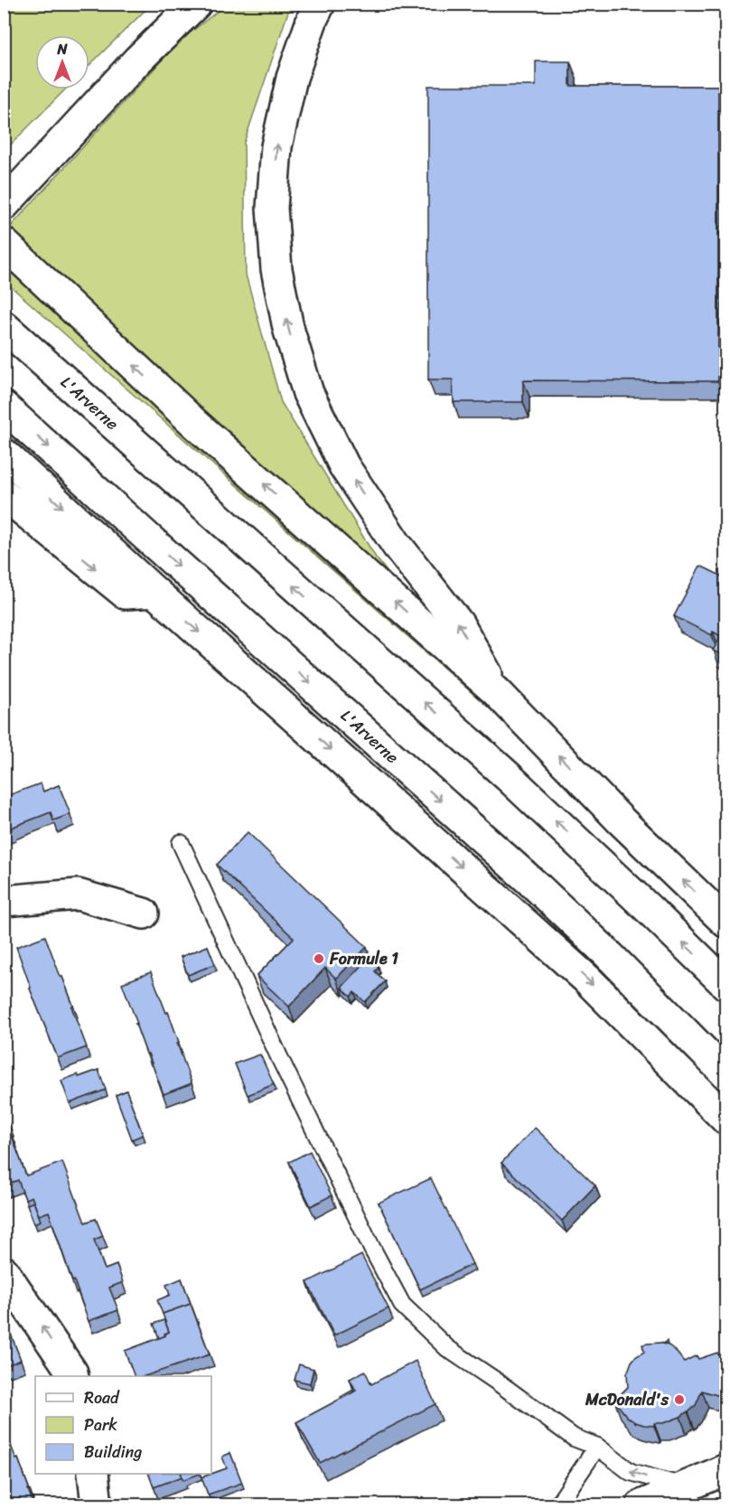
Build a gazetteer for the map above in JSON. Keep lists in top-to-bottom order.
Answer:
{
  "streets": {
    "main road": ["L'Arverne"]
  },
  "places": ["Formule 1", "McDonald's"],
  "legend": ["Road", "Park", "Building"],
  "north": "top"
}
